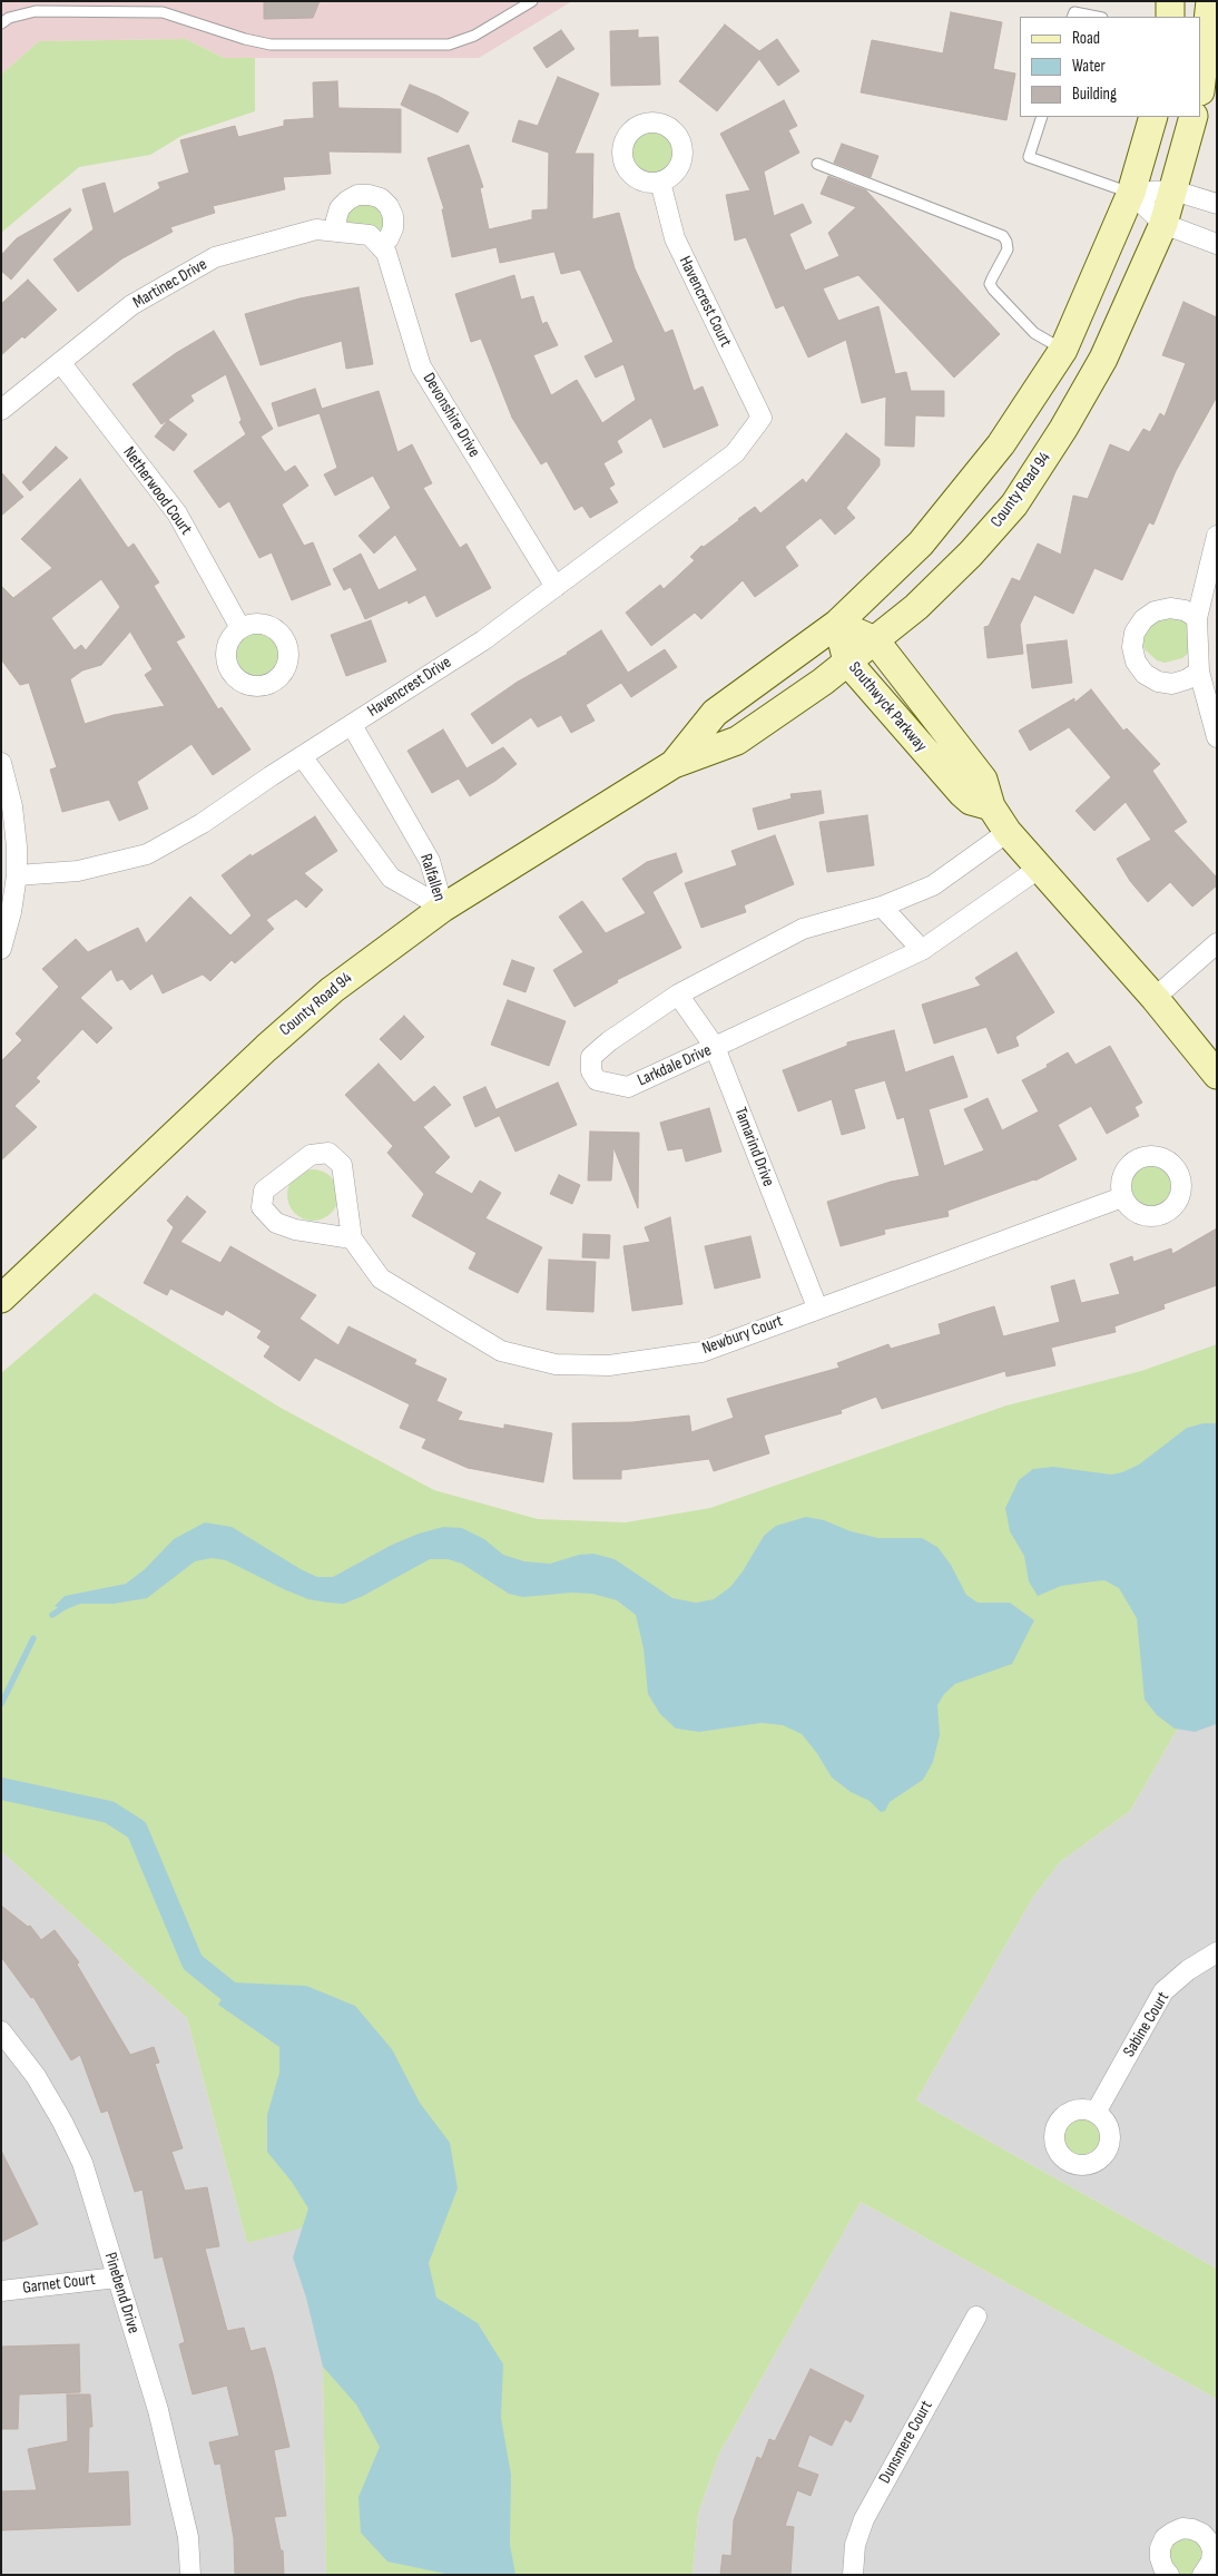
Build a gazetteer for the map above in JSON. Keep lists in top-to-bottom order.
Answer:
{
  "streets": {
    "street": [
      "Martinec Drive",
      "Havencrest Court",
      "Devonshire Drive",
      "County Road 94",
      "Netherwood Court",
      "Havencrest Drive",
      "Southwyck Parkway",
      "Ralfallen",
      "Larkdale Drive",
      "Tamarind Drive",
      "Newbury Court",
      "Sabine Court",
      "Garnet Court",
      "Pinebend Drive",
      "Dunsmere Court"
    ]
  },
  "crossings": [
    ["Martinec Drive", "Devonshire Drive"],
    ["Martinec Drive", "Netherwood Court"],
    ["Havencrest Court", "Havencrest Drive"],
    ["Devonshire Drive", "Havencrest Drive"],
    ["County Road 94", "Southwyck Parkway"],
    ["County Road 94", "Ralfallen"],
    ["Havencrest Drive", "Ralfallen"],
    ["Southwyck Parkway", "Larkdale Drive"],
    ["Larkdale Drive", "Tamarind Drive"],
    ["Tamarind Drive", "Newbury Court"],
    ["Garnet Court", "Pinebend Drive"]
  ],
  "legend": ["Road", "Water", "Building"]
}
